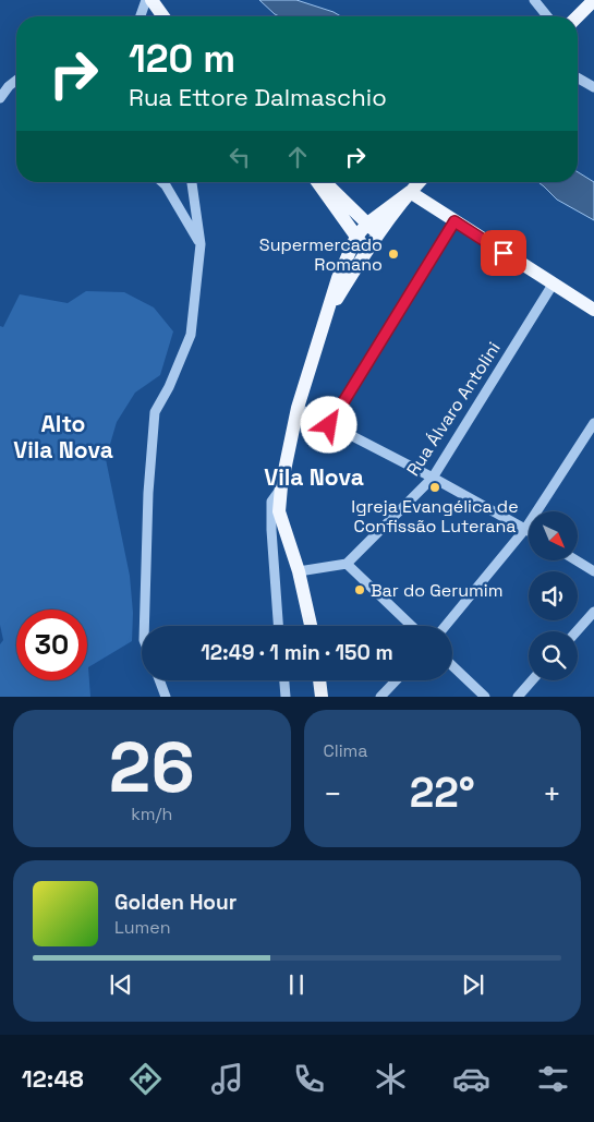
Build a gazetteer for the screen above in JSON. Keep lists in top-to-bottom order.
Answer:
{
  "streets": {
    "street": ["Rua Álvaro Antolini"]
  },
  "districts": ["Alto Vila Nova", "Vila Nova"],
  "places": ["Supermercado Romano", "Igreja Evangélica de Confissão Luterana", "Bar do Gerumim"],
  "north": "bottom right",
  "page": {
    "turn": ["120 m", "Rua Ettore Dalmaschio"],
    "limit": "30",
    "trip": "12:49 · 1 min · 150 m",
    "tile": [
      ["26", "km/h"],
      "Clima"
    ],
    "heat": ["−", "22°", "+"],
    "song": ["Golden Hour", "Lumen"],
    "tabs": "12:48"
  }
}
